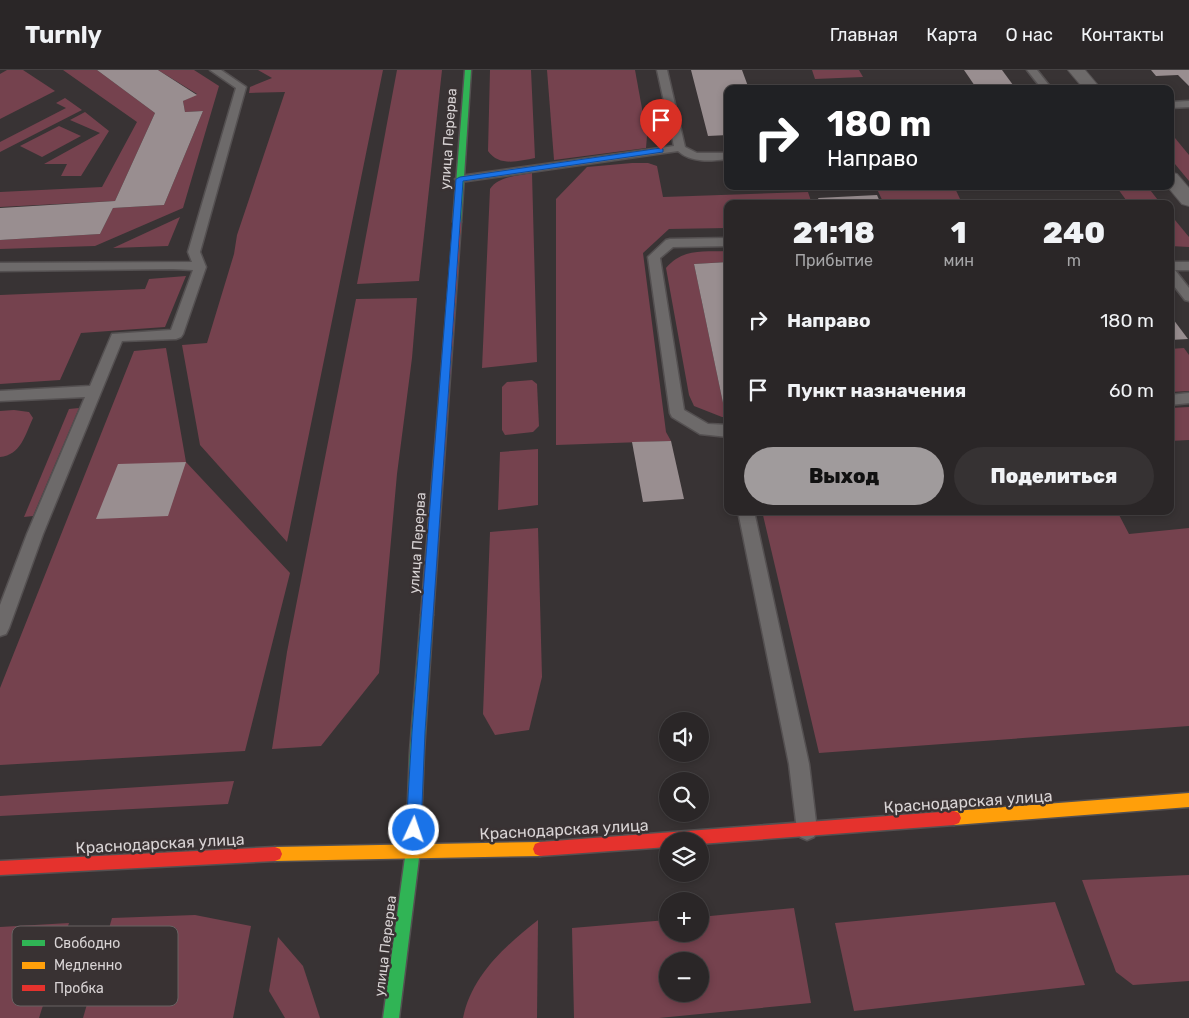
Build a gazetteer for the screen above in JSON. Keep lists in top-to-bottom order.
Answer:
{
  "streets": {
    "street": ["улица Перерва", "Краснодарская улица"]
  },
  "crossings": [
    ["улица Перерва", "Краснодарская улица"]
  ],
  "legend": ["Свободно", "Медленно", "Пробка"],
  "page": {
    "header": "Turnly",
    "nav": [
      "Главная",
      "Карта",
      "О нас",
      "Контакты"
    ],
    "turn": ["180 m", "Направо"],
    "eta": [
      "21:18",
      "Прибытие",
      "1",
      "мин",
      "240",
      "m"
    ],
    "list": [
      {
        "name": "Направо",
        "value": "180 m"
      },
      {
        "name": "Пункт назначения",
        "value": "60 m"
      }
    ],
    "buttons": ["Выход", "Поделиться"],
    "map_buttons": ["+", "−"]
  }
}
